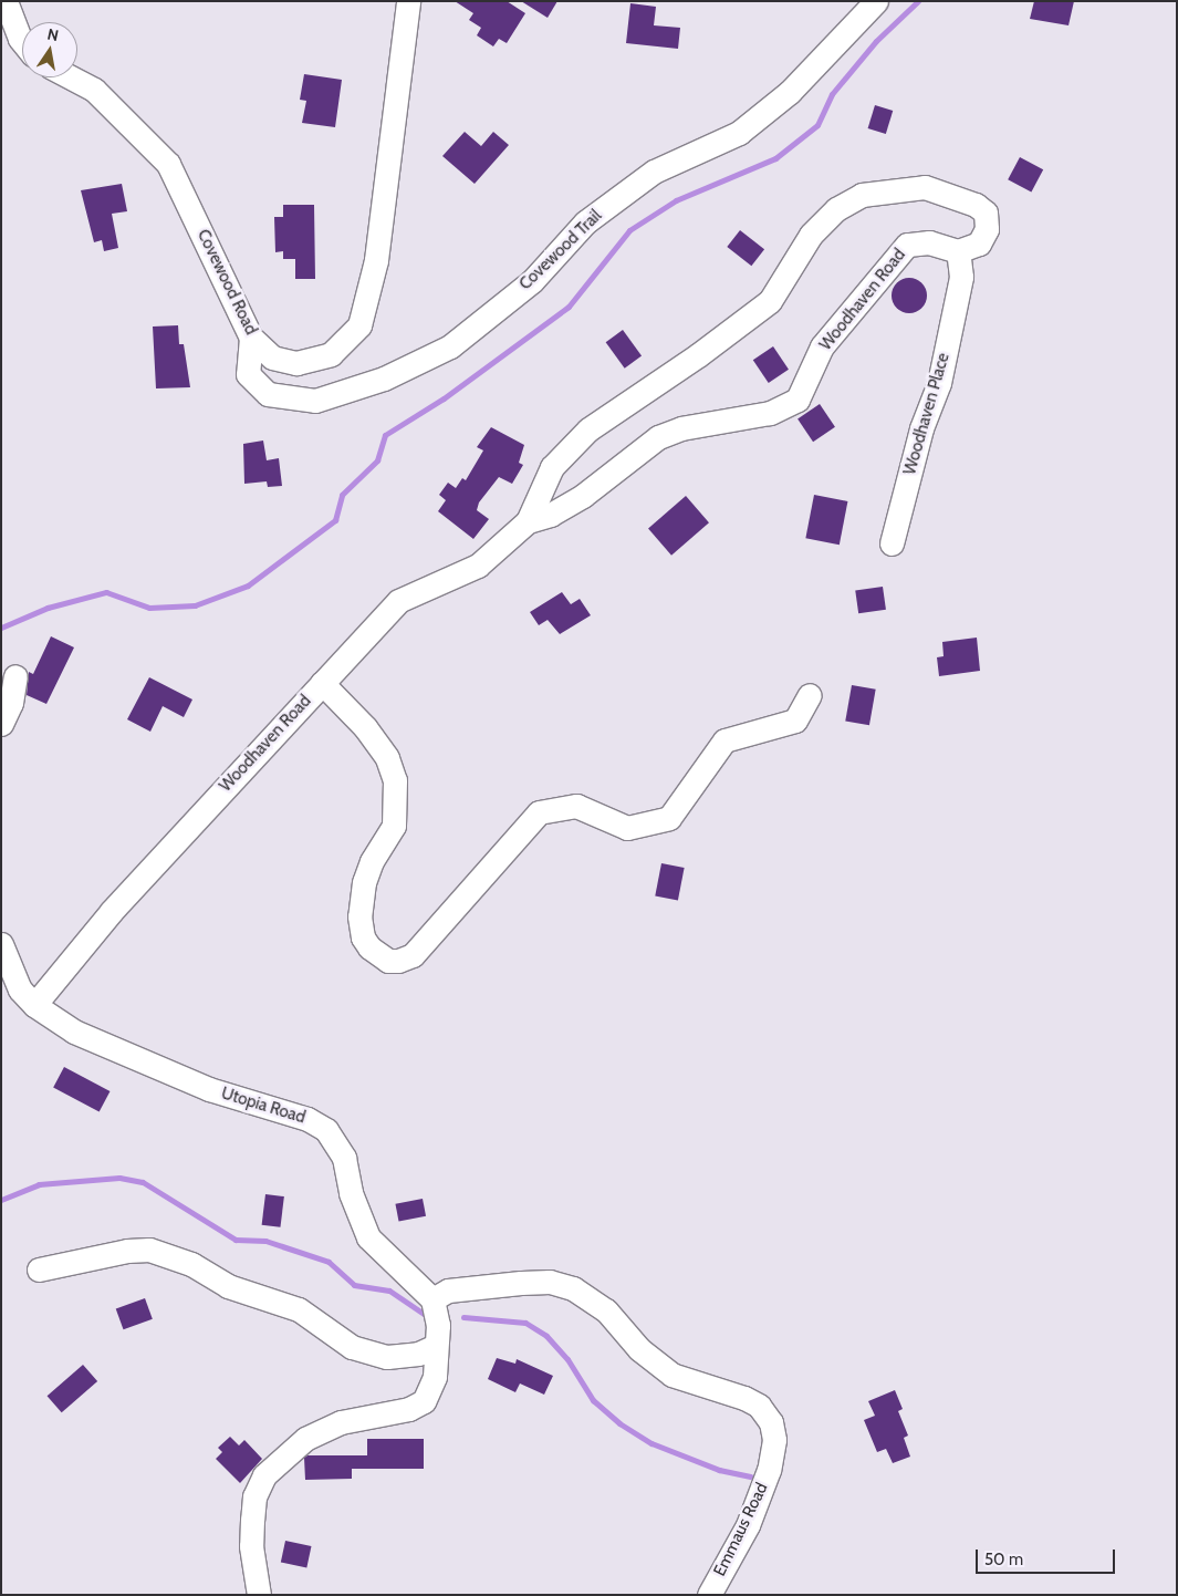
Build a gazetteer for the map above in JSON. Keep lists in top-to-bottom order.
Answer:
{
  "streets": {
    "street": [
      "Covewood Trail",
      "Covewood Road",
      "Woodhaven Road",
      "Woodhaven Place",
      "Utopia Road",
      "Emmaus Road"
    ]
  },
  "crossings": [
    ["Covewood Trail", "Covewood Road"],
    ["Woodhaven Road", "Woodhaven Place"],
    ["Woodhaven Road", "Utopia Road"],
    ["Utopia Road", "Emmaus Road"]
  ],
  "scale_bar": "50 m",
  "north": "top"
}
